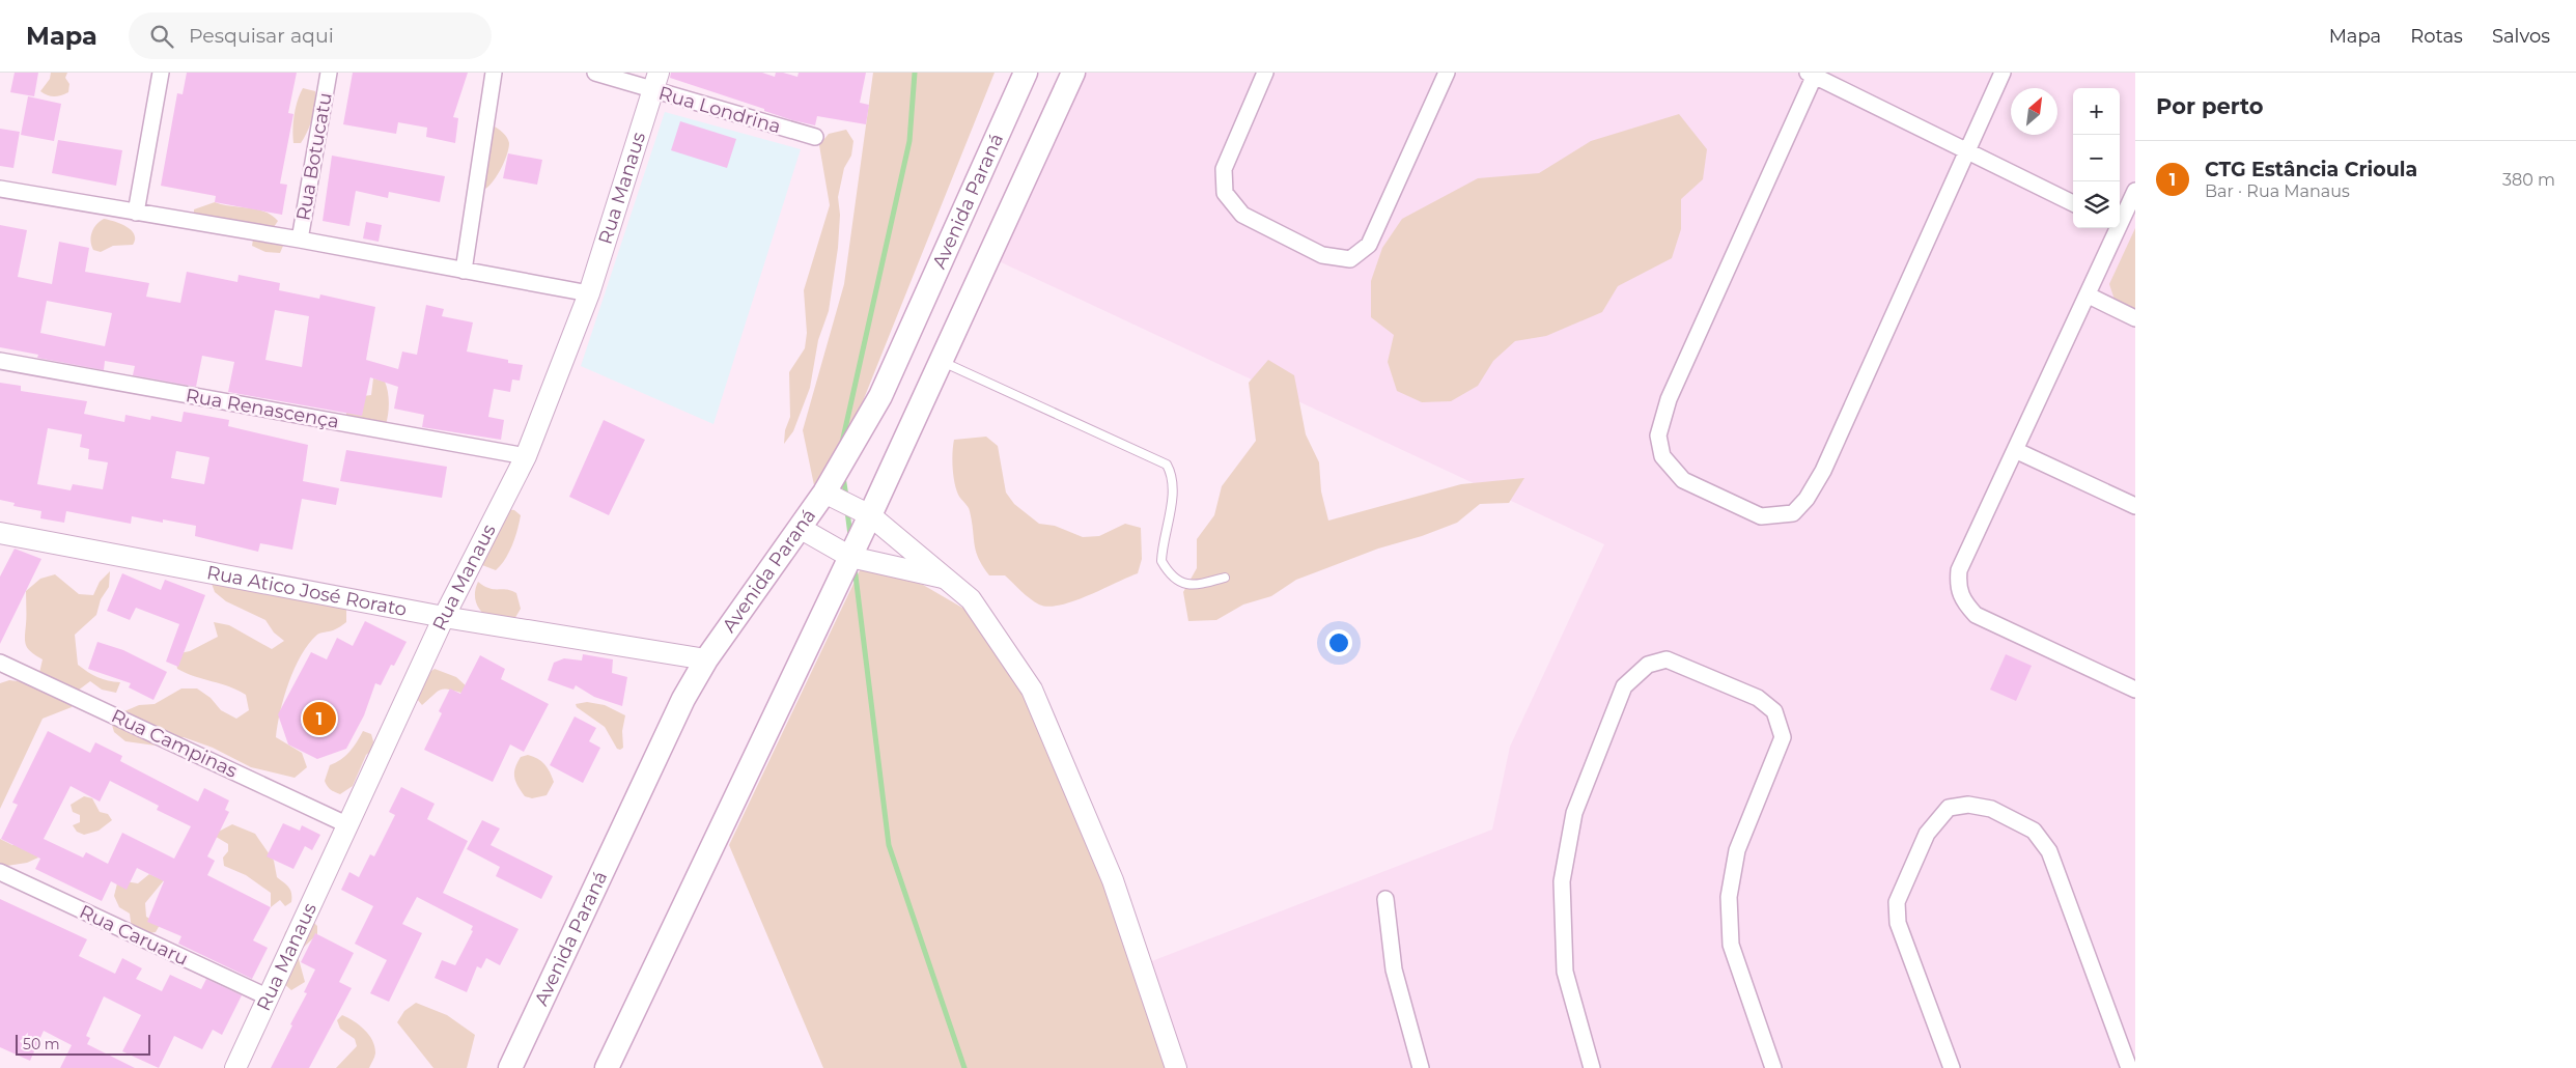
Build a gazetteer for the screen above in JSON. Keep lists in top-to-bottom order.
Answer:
{
  "streets": {
    "main road": ["Avenida Paraná"],
    "street": [
      "Rua Londrina",
      "Rua Botucatu",
      "Rua Manaus",
      "Rua Renascença",
      "Rua Atico José Rorato",
      "Rua Campinas",
      "Rua Caruaru"
    ]
  },
  "crossings": [
    ["Rua Londrina", "Rua Manaus"],
    ["Rua Manaus", "Rua Renascença"],
    ["Rua Manaus", "Rua Atico José Rorato"],
    ["Rua Manaus", "Rua Campinas"],
    ["Rua Manaus", "Rua Caruaru"],
    ["Avenida Paraná", "Rua Atico José Rorato"]
  ],
  "scale_bar": "50 m",
  "north": "top right",
  "page": {
    "header": "Mapa",
    "search": "Pesquisar aqui",
    "nav": ["Mapa", "Rotas", "Salvos"],
    "heading": "Por perto",
    "map_buttons": ["+", "−"],
    "list": [
      {
        "mark": "1",
        "name": "CTG Estância Crioula",
        "note": "Bar · Rua Manaus",
        "value": "380 m"
      }
    ],
    "pins": "1",
    "scale": "50 m"
  }
}
